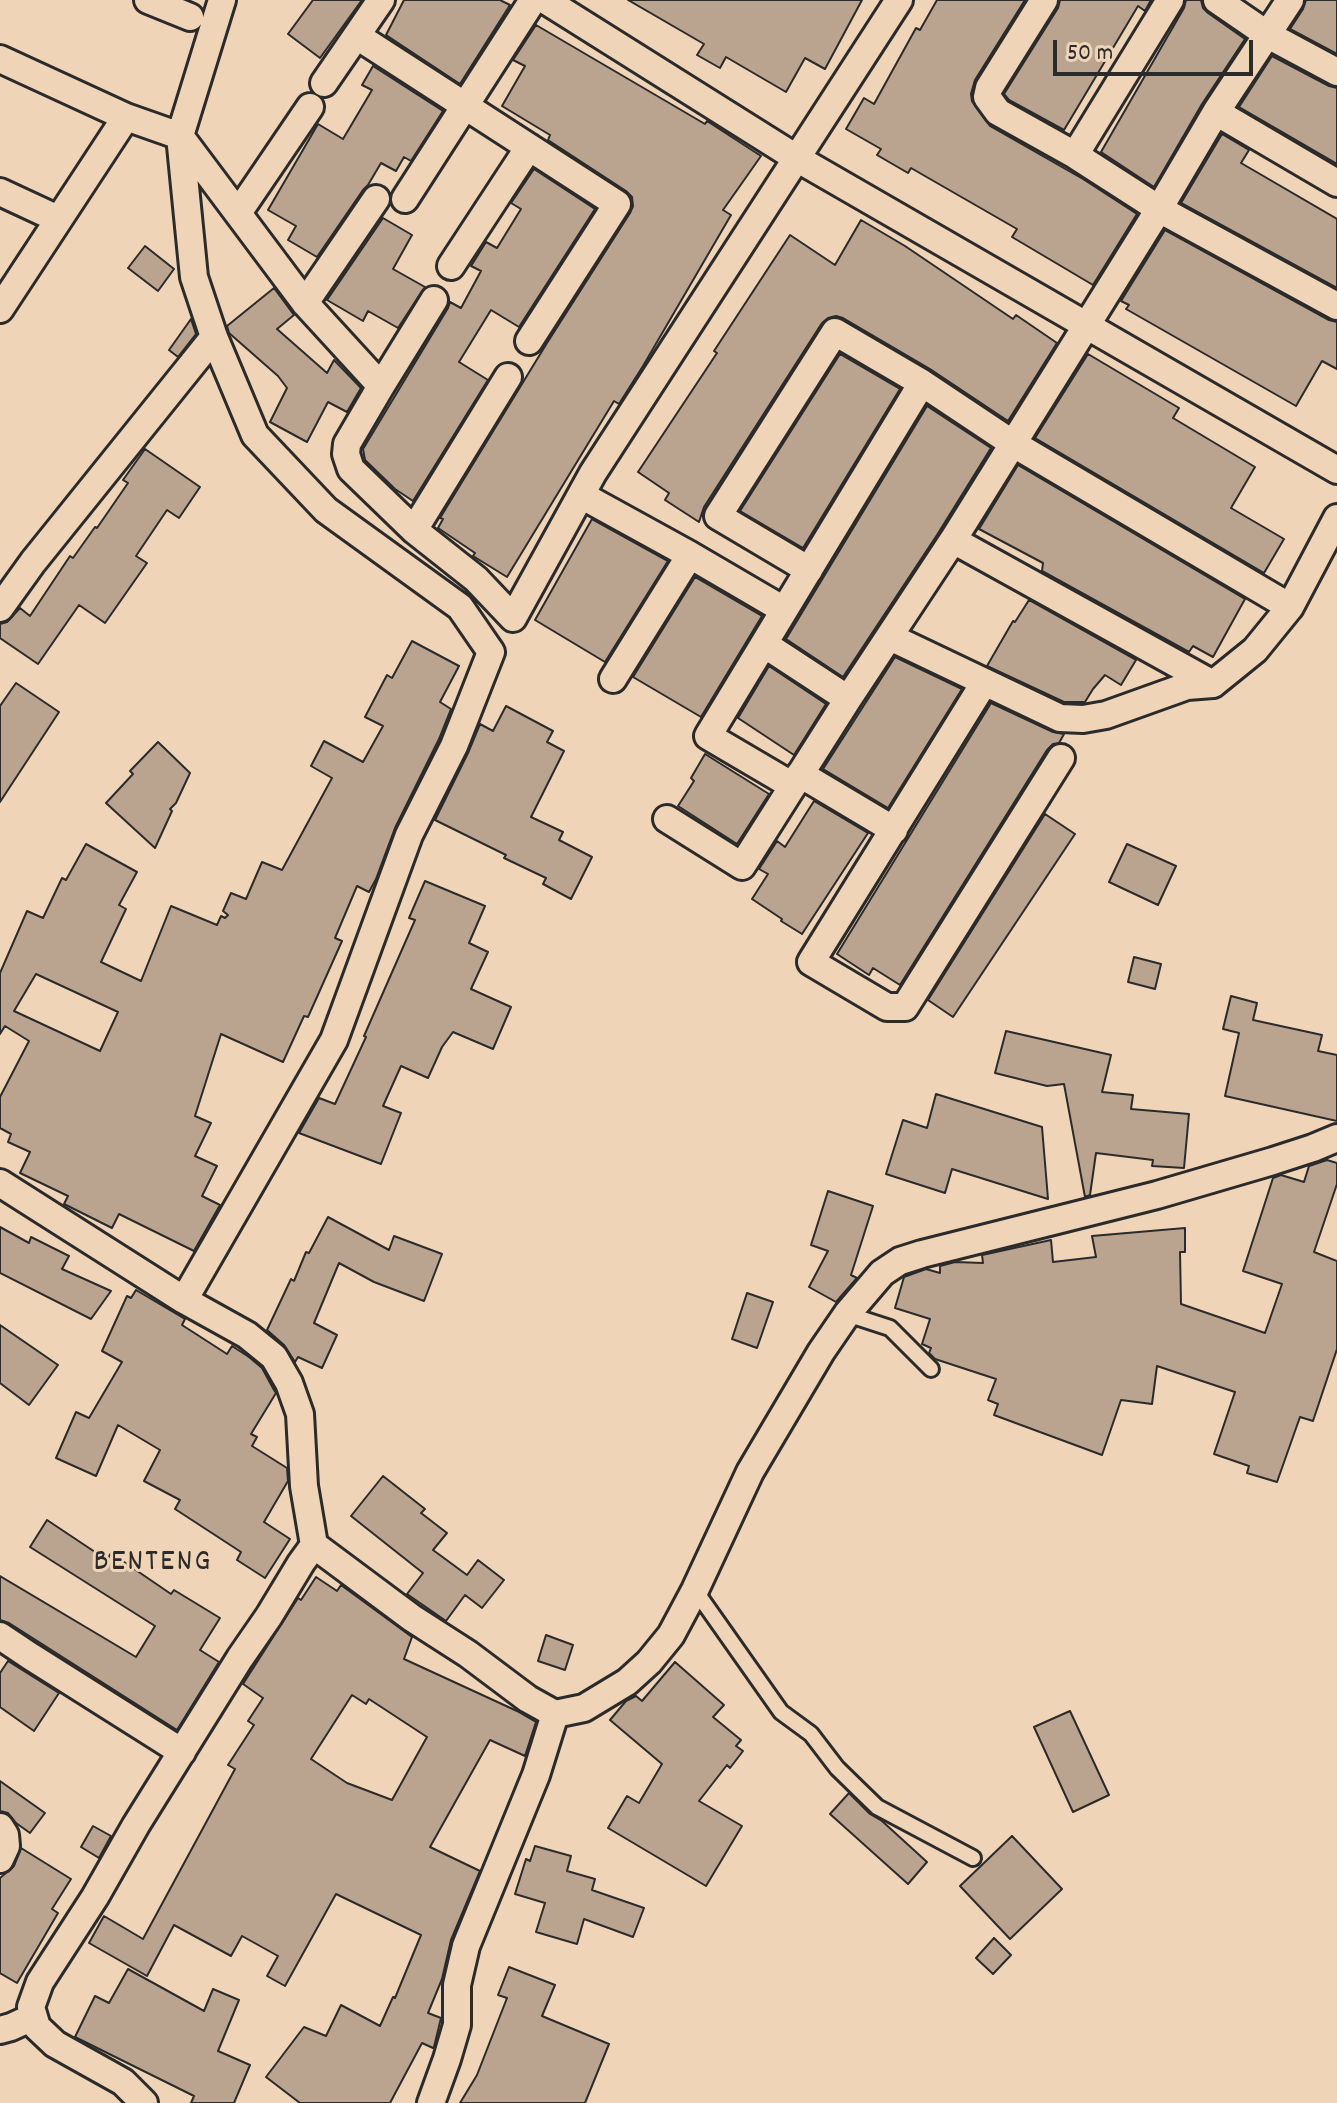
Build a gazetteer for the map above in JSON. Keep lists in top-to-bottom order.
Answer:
{
  "districts": ["BENTENG"],
  "scale_bar": "50 m"
}
